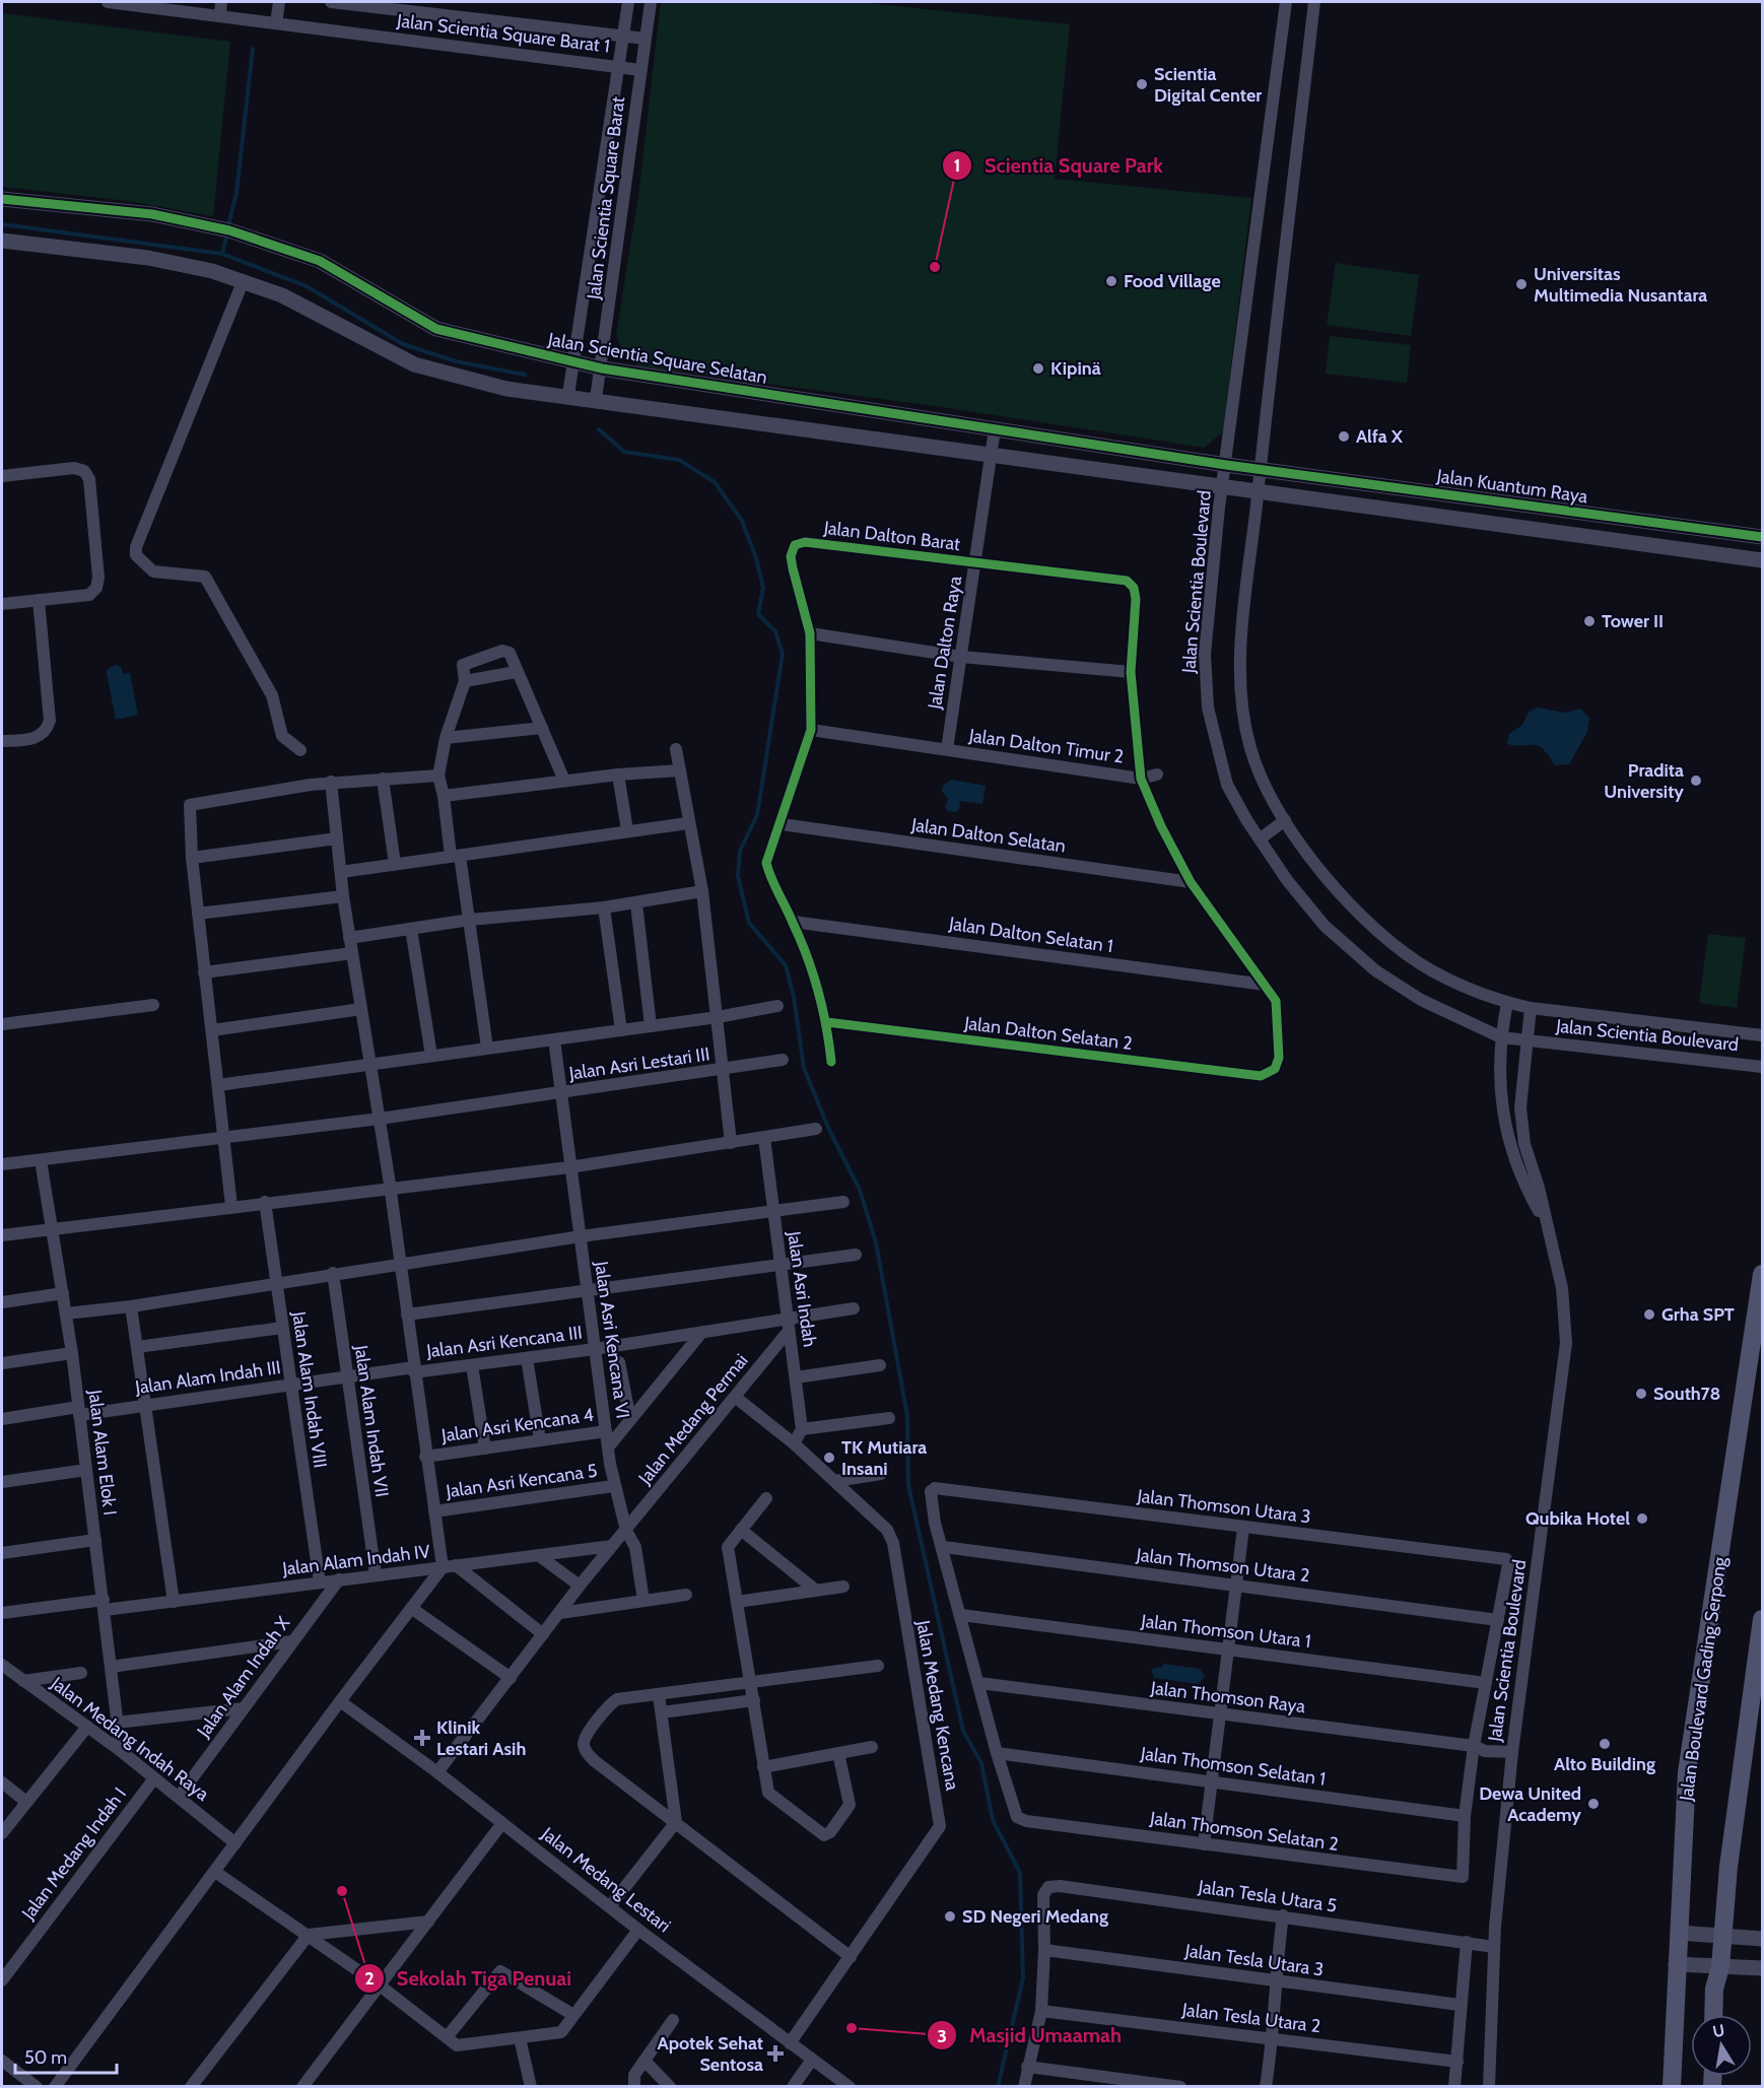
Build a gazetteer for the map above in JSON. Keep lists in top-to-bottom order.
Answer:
{
  "streets": {
    "main road": ["Jalan Boulevard Gading Serpong"],
    "street": [
      "Jalan Scientia Square Barat 1",
      "Jalan Scientia Square Barat",
      "Jalan Scientia Square Selatan",
      "Jalan Kuantum Raya",
      "Jalan Dalton Barat",
      "Jalan Scientia Boulevard",
      "Jalan Dalton Raya",
      "Jalan Dalton Timur 2",
      "Jalan Dalton Selatan",
      "Jalan Dalton Selatan 1",
      "Jalan Dalton Selatan 2",
      "Jalan Asri Lestari III",
      "Jalan Asri Indah",
      "Jalan Asri Kencana VI",
      "Jalan Asri Kencana III",
      "Jalan Alam Indah III",
      "Jalan Alam Indah VIII",
      "Jalan Medang Permai",
      "Jalan Alam Indah VII",
      "Jalan Asri Kencana 4",
      "Jalan Alam Elok I",
      "Jalan Asri Kencana 5",
      "Jalan Thomson Utara 3",
      "Jalan Alam Indah IV",
      "Jalan Thomson Utara 2",
      "Jalan Thomson Utara 1",
      "Jalan Alam Indah X",
      "Jalan Thomson Raya",
      "Jalan Medang Kencana",
      "Jalan Medang Indah Raya",
      "Jalan Thomson Selatan 1",
      "Jalan Thomson Selatan 2",
      "Jalan Medang Indah I",
      "Jalan Medang Lestari",
      "Jalan Tesla Utara 5",
      "Jalan Tesla Utara 3",
      "Jalan Tesla Utara 2"
    ]
  },
  "crossings": [
    ["Jalan Scientia Square Barat 1", "Jalan Scientia Square Barat"],
    ["Jalan Scientia Square Barat", "Jalan Scientia Square Selatan"],
    ["Jalan Scientia Square Selatan", "Jalan Kuantum Raya"],
    ["Jalan Scientia Square Selatan", "Jalan Scientia Boulevard"],
    ["Jalan Scientia Square Selatan", "Jalan Dalton Raya"],
    ["Jalan Kuantum Raya", "Jalan Scientia Boulevard"],
    ["Jalan Dalton Barat", "Jalan Dalton Raya"],
    ["Jalan Scientia Boulevard", "Jalan Thomson Raya"],
    ["Jalan Scientia Boulevard", "Jalan Tesla Utara 5"],
    ["Jalan Dalton Raya", "Jalan Dalton Timur 2"],
    ["Jalan Dalton Selatan 1", "Jalan Dalton Selatan 2"],
    ["Jalan Asri Lestari III", "Jalan Asri Kencana VI"],
    ["Jalan Asri Lestari III", "Jalan Alam Elok I"],
    ["Jalan Asri Indah", "Jalan Asri Kencana III"],
    ["Jalan Asri Indah", "Jalan Medang Permai"],
    ["Jalan Asri Kencana VI", "Jalan Asri Kencana III"],
    ["Jalan Asri Kencana VI", "Jalan Medang Permai"],
    ["Jalan Asri Kencana VI", "Jalan Asri Kencana 4"],
    ["Jalan Asri Kencana VI", "Jalan Asri Kencana 5"],
    ["Jalan Asri Kencana III", "Jalan Alam Indah III"],
    ["Jalan Asri Kencana III", "Jalan Medang Permai"],
    ["Jalan Alam Indah III", "Jalan Alam Indah VIII"],
    ["Jalan Alam Indah III", "Jalan Alam Indah VII"],
    ["Jalan Alam Indah III", "Jalan Alam Elok I"],
    ["Jalan Alam Indah VIII", "Jalan Alam Indah IV"],
    ["Jalan Medang Permai", "Jalan Alam Indah IV"],
    ["Jalan Medang Permai", "Jalan Medang Kencana"],
    ["Jalan Medang Permai", "Jalan Medang Lestari"],
    ["Jalan Alam Indah VII", "Jalan Alam Indah IV"],
    ["Jalan Alam Elok I", "Jalan Alam Indah IV"],
    ["Jalan Alam Elok I", "Jalan Medang Indah Raya"],
    ["Jalan Thomson Utara 3", "Jalan Thomson Utara 2"],
    ["Jalan Alam Indah IV", "Jalan Alam Indah X"],
    ["Jalan Alam Indah X", "Jalan Medang Indah Raya"],
    ["Jalan Medang Kencana", "Jalan Medang Lestari"],
    ["Jalan Medang Indah Raya", "Jalan Medang Indah I"],
    ["Jalan Thomson Selatan 1", "Jalan Thomson Selatan 2"],
    ["Jalan Tesla Utara 5", "Jalan Tesla Utara 3"]
  ],
  "places": {
    "other": [
      "Scientia Digital Center",
      "Scientia Square Park",
      "Food Village",
      "Universitas Multimedia Nusantara",
      "Kipinä",
      "Alfa X",
      "Tower II",
      "Pradita University",
      "Grha SPT",
      "South78",
      "TK Mutiara Insani",
      "Qubika Hotel",
      "Alto Building",
      "Dewa United Academy",
      "Sekolah Tiga Penuai",
      "SD Negeri Medang",
      "Masjid Umaamah"
    ],
    "health": ["Klinik Lestari Asih", "Apotek Sehat Sentosa"]
  },
  "scale_bar": "50 m",
  "north": "top"
}
